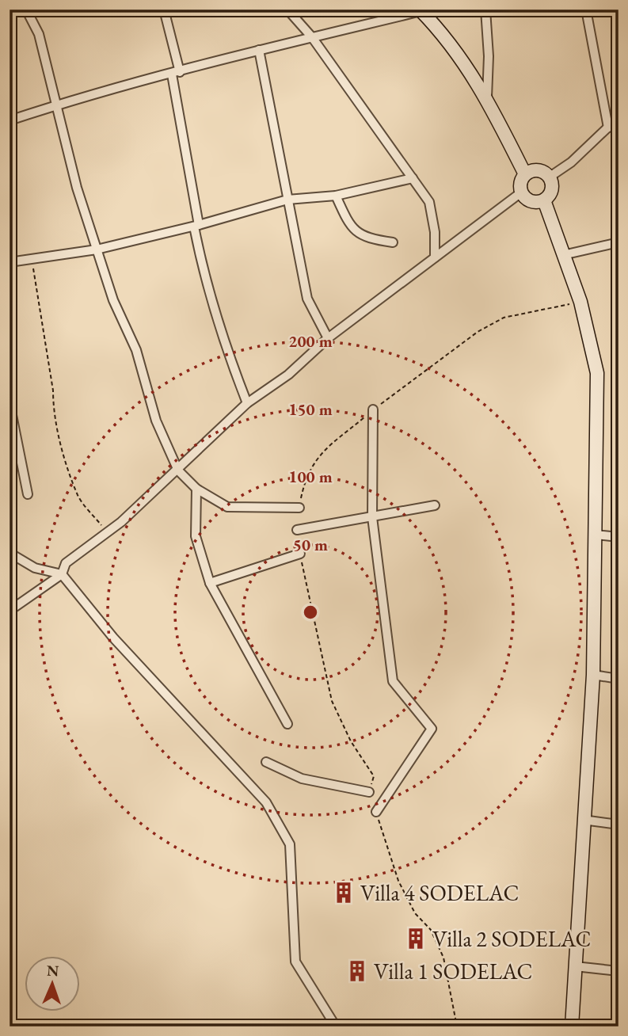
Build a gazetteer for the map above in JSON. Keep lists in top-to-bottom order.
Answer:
{
  "places": {
    "building": ["Villa 4 SODELAC", "Villa 2 SODELAC", "Villa 1 SODELAC"]
  },
  "north": "top",
  "rings": [
    "200 m",
    "150 m",
    "100 m",
    "50 m"
  ]
}
